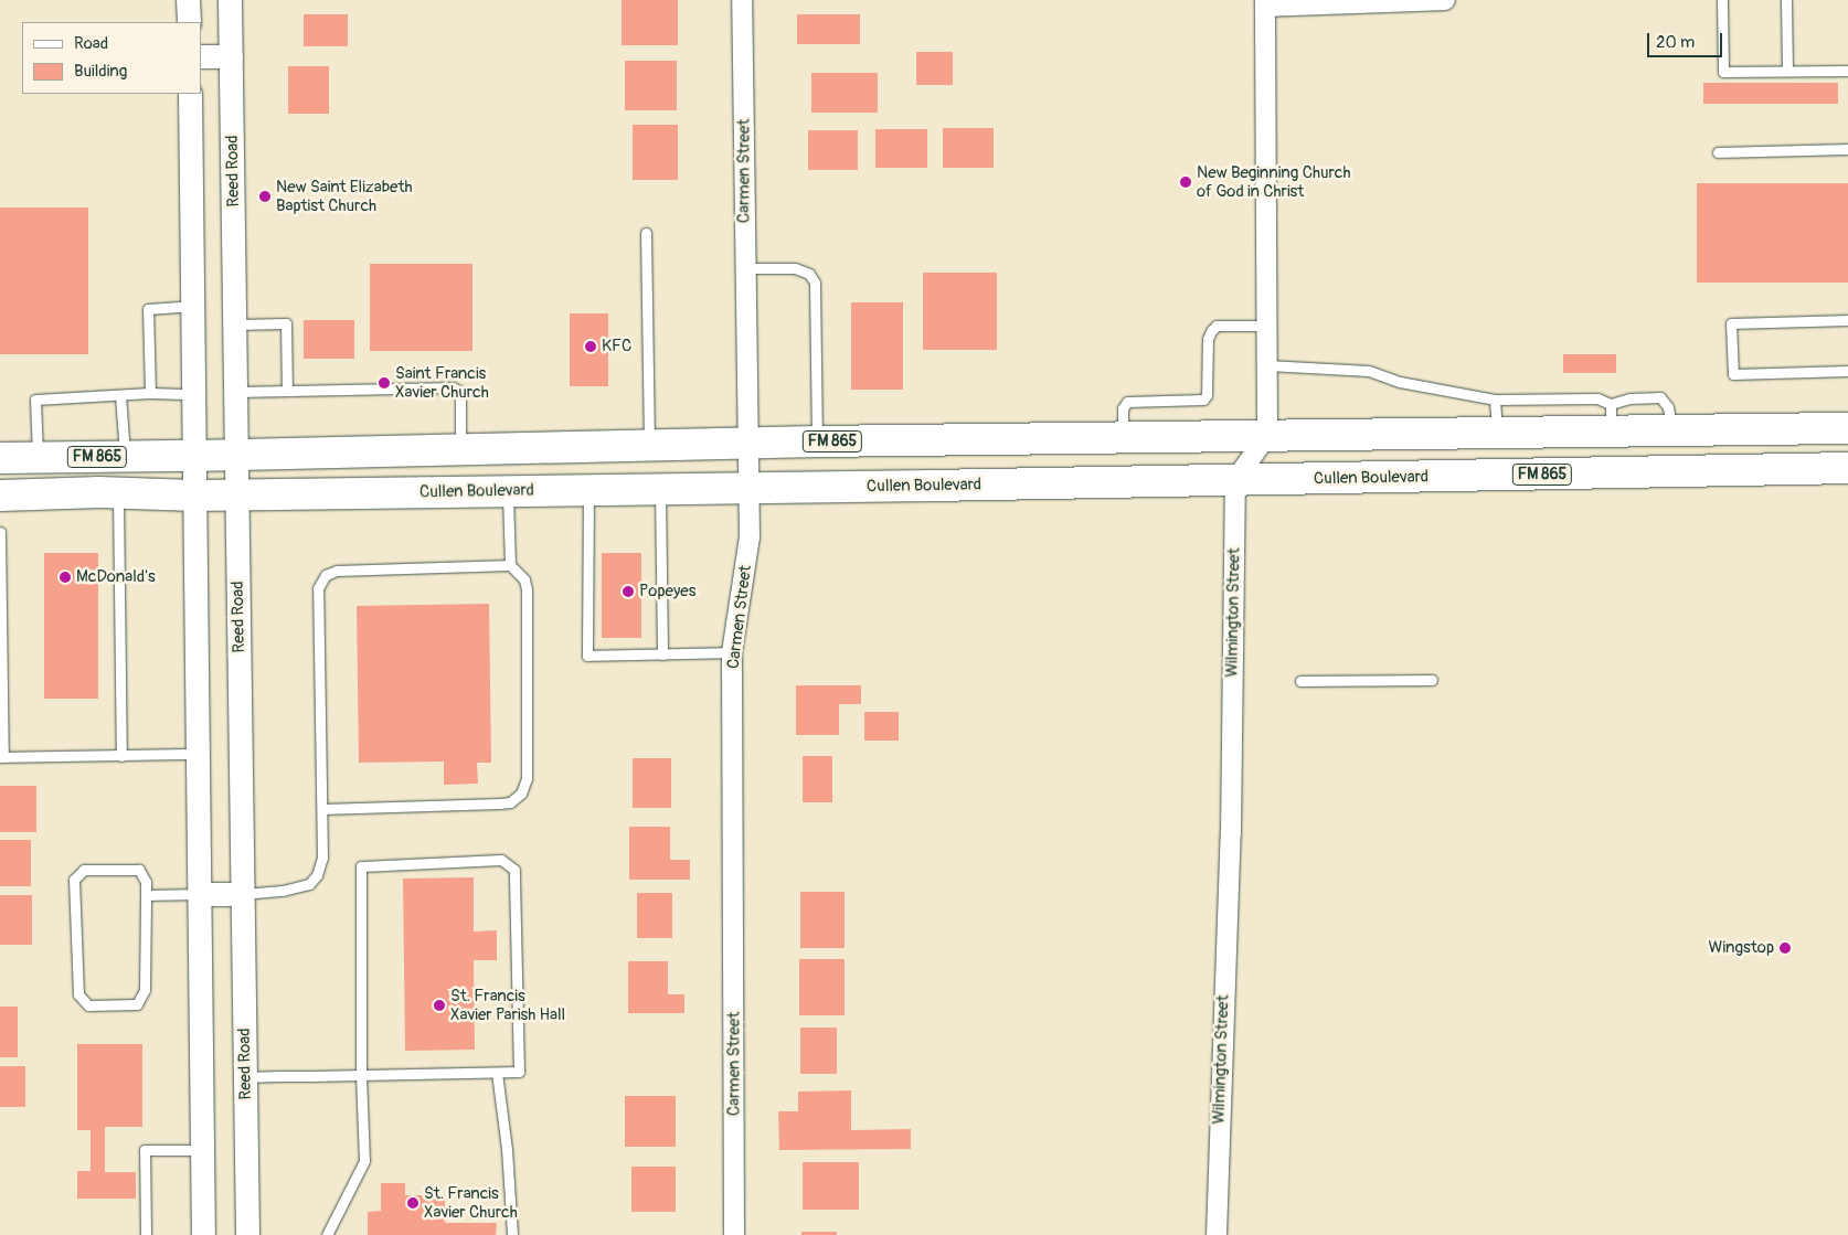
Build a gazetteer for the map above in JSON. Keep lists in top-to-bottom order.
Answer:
{
  "streets": {
    "main road": ["FM 865", "Cullen Boulevard"],
    "street": ["Reed Road", "Carmen Street", "Wilmington Street"]
  },
  "crossings": [
    ["Reed Road", "FM 865"],
    ["Reed Road", "Cullen Boulevard"],
    ["Carmen Street", "FM 865"],
    ["Carmen Street", "Cullen Boulevard"],
    ["Cullen Boulevard", "Wilmington Street"]
  ],
  "places": [
    "New Beginning Church of God in Christ",
    "New Saint Elizabeth Baptist Church",
    "KFC",
    "Saint Francis Xavier Church",
    "McDonald's",
    "Popeyes",
    "Wingstop",
    "St. Francis Xavier Parish Hall",
    "St. Francis Xavier Church"
  ],
  "legend": ["Road", "Building"],
  "scale_bar": "20 m"
}
